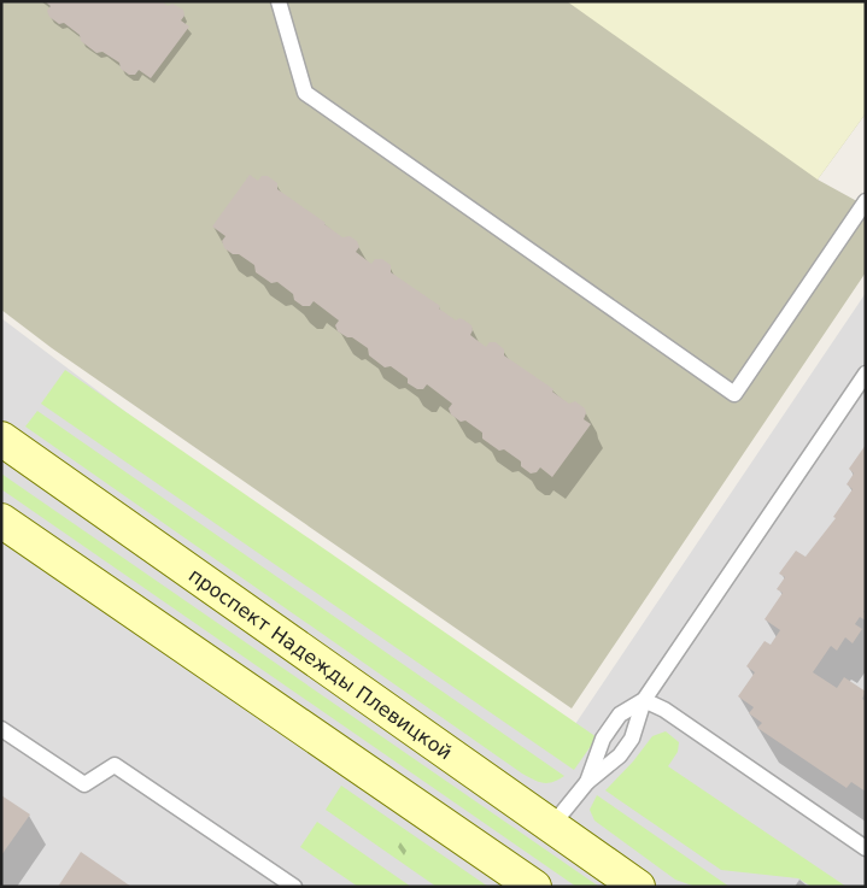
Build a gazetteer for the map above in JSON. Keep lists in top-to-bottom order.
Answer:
{
  "streets": {
    "main road": ["проспект Надежды Плевицкой"]
  }
}
